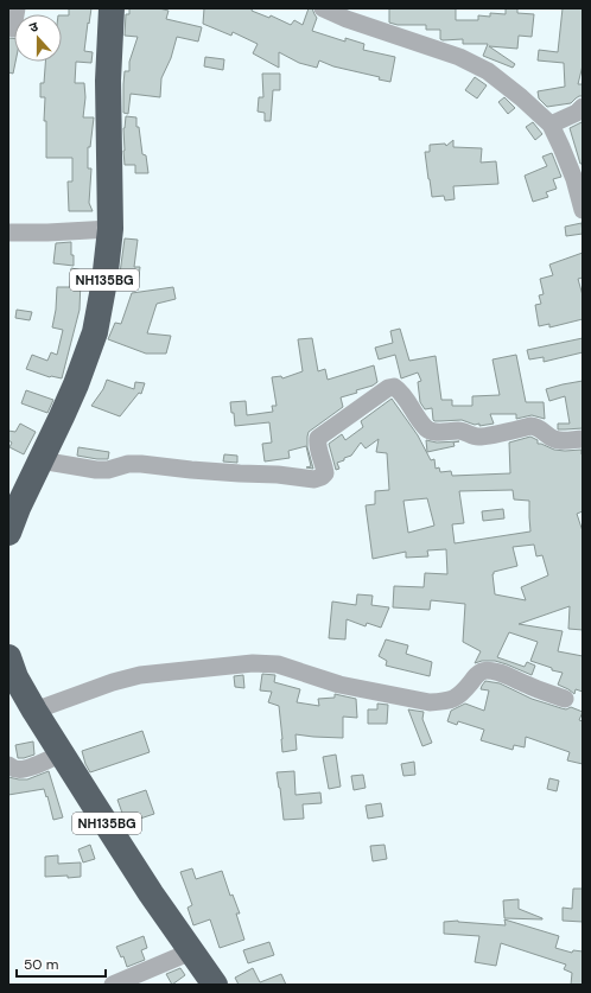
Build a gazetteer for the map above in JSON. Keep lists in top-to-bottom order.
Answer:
{
  "streets": {
    "highway": ["NH135BG"]
  },
  "scale_bar": "50 m",
  "north": "top"
}
